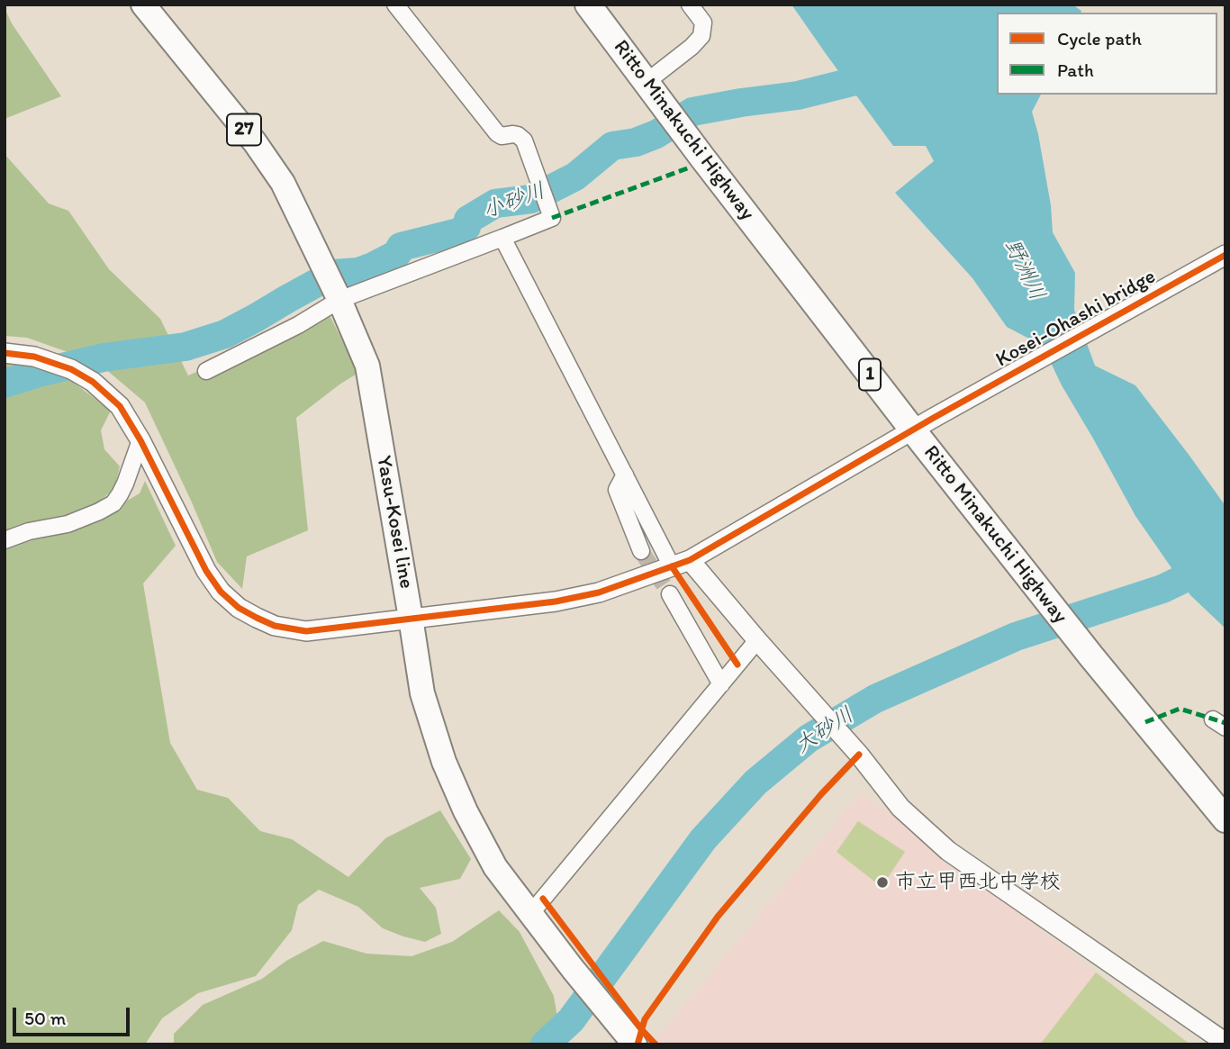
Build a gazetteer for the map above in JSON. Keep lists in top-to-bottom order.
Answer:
{
  "streets": {
    "highway": ["Ritto Minakuchi Highway", "1"],
    "main road": ["27", "Yasu-Kosei line"],
    "street": ["Kosei-Ohashi bridge"]
  },
  "crossings": [
    ["Ritto Minakuchi Highway", "Kosei-Ohashi bridge"],
    ["Kosei-Ohashi bridge", "Yasu-Kosei line"]
  ],
  "water": ["小砂川", "野洲川", "大砂川"],
  "places": ["市立甲西北中学校"],
  "legend": ["Cycle path", "Path"],
  "scale_bar": "50 m"
}
